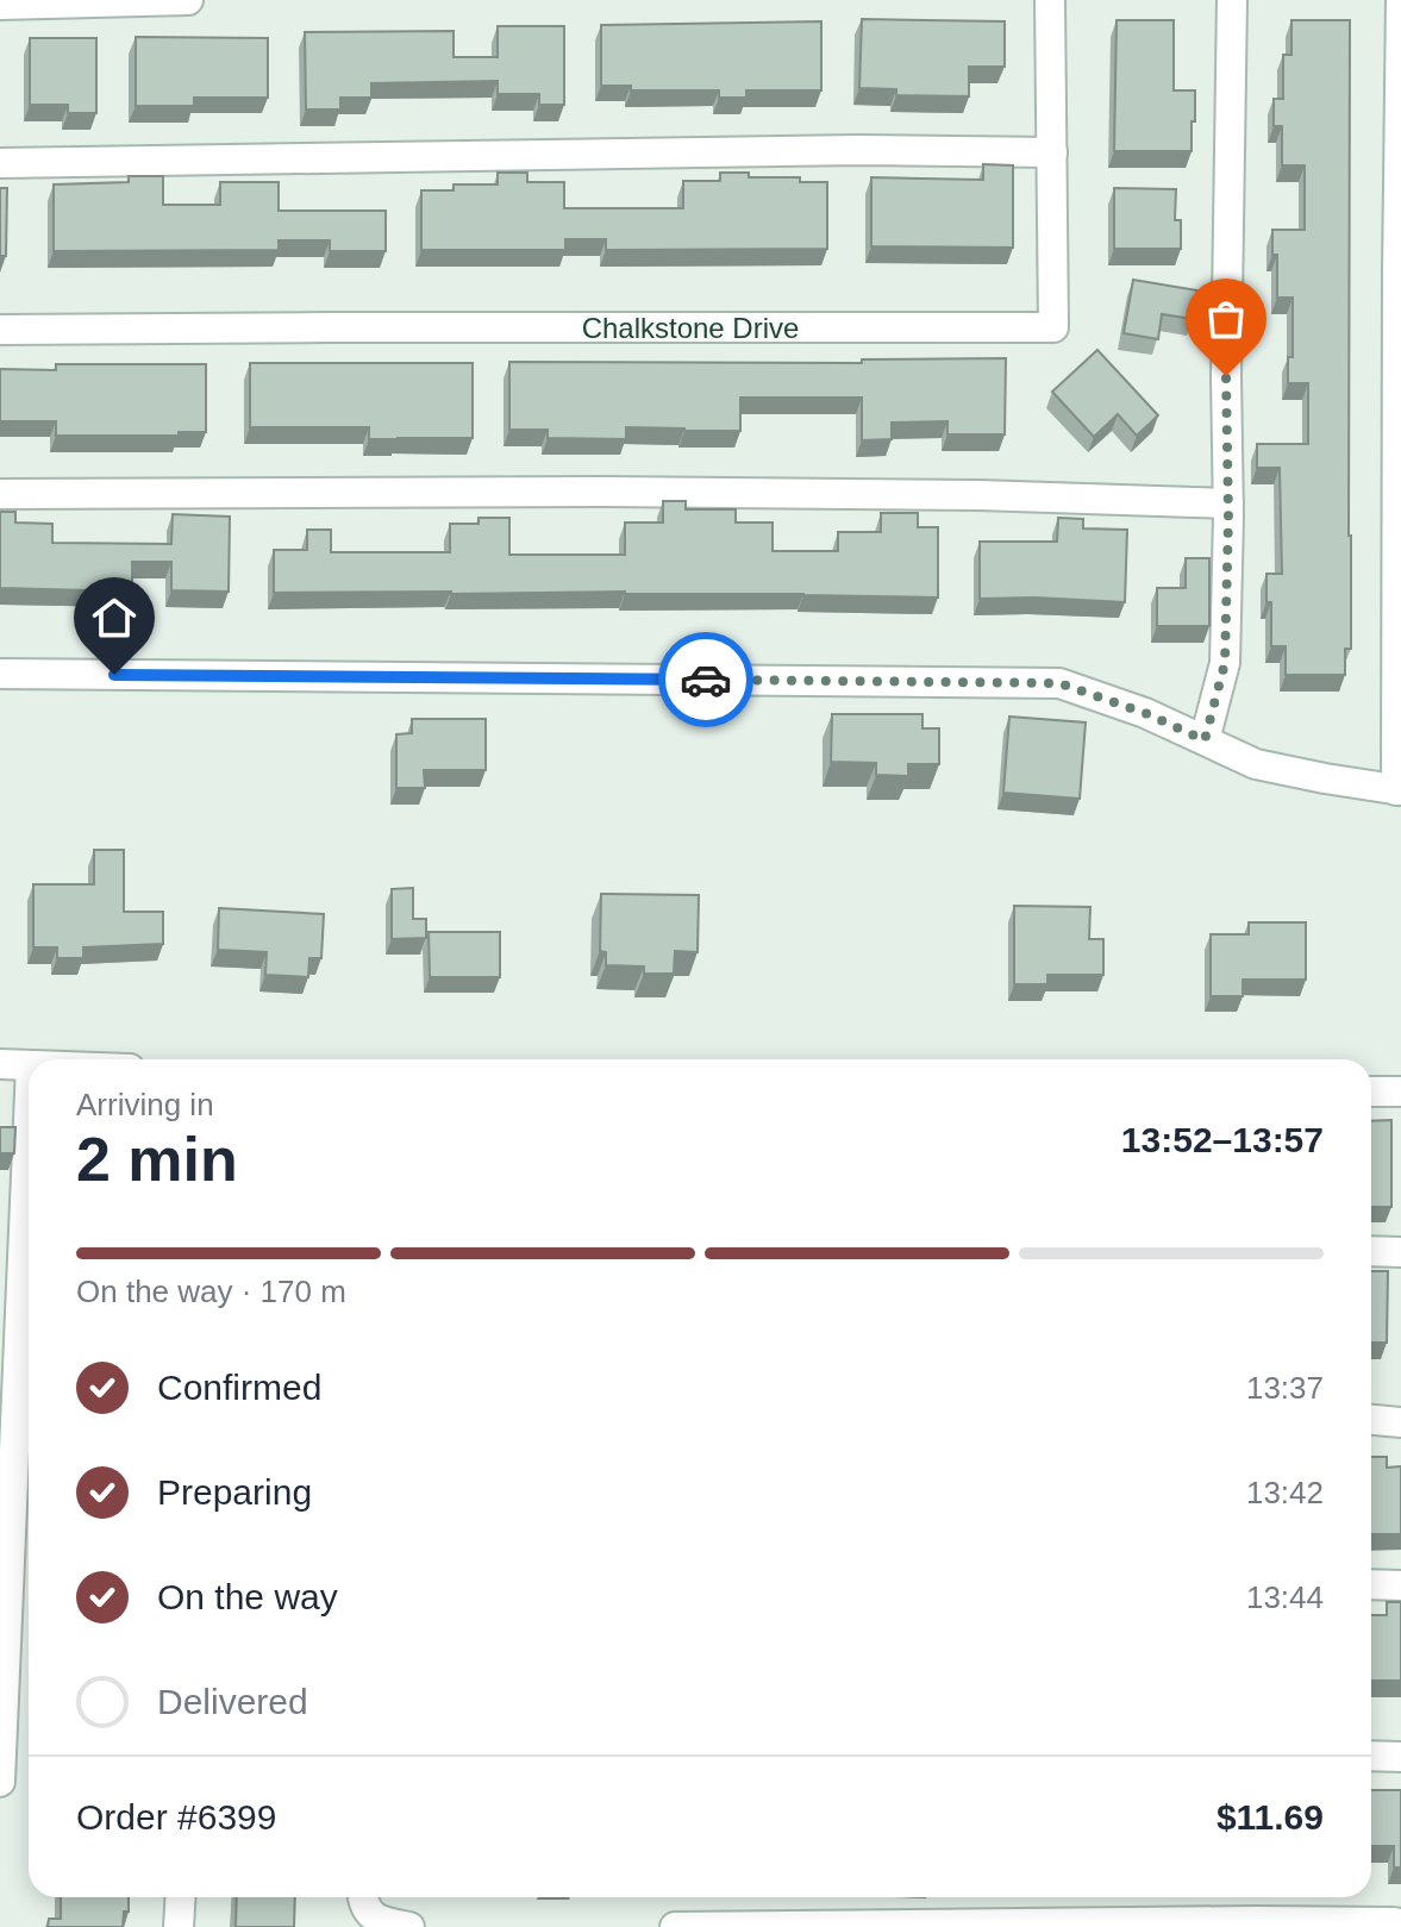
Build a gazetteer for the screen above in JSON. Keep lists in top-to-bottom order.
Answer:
{
  "streets": {
    "street": ["Chalkstone Drive"]
  },
  "page": {
    "heading": ["2 min", "Arriving in", "13:52–13:57"],
    "panel": ["Order #6399", "$11.69"],
    "bar": "On the way · 170 m",
    "list": [
      ["Confirmed", "13:37"],
      ["Preparing", "13:42"],
      ["On the way", "13:44"],
      "Delivered"
    ]
  }
}
